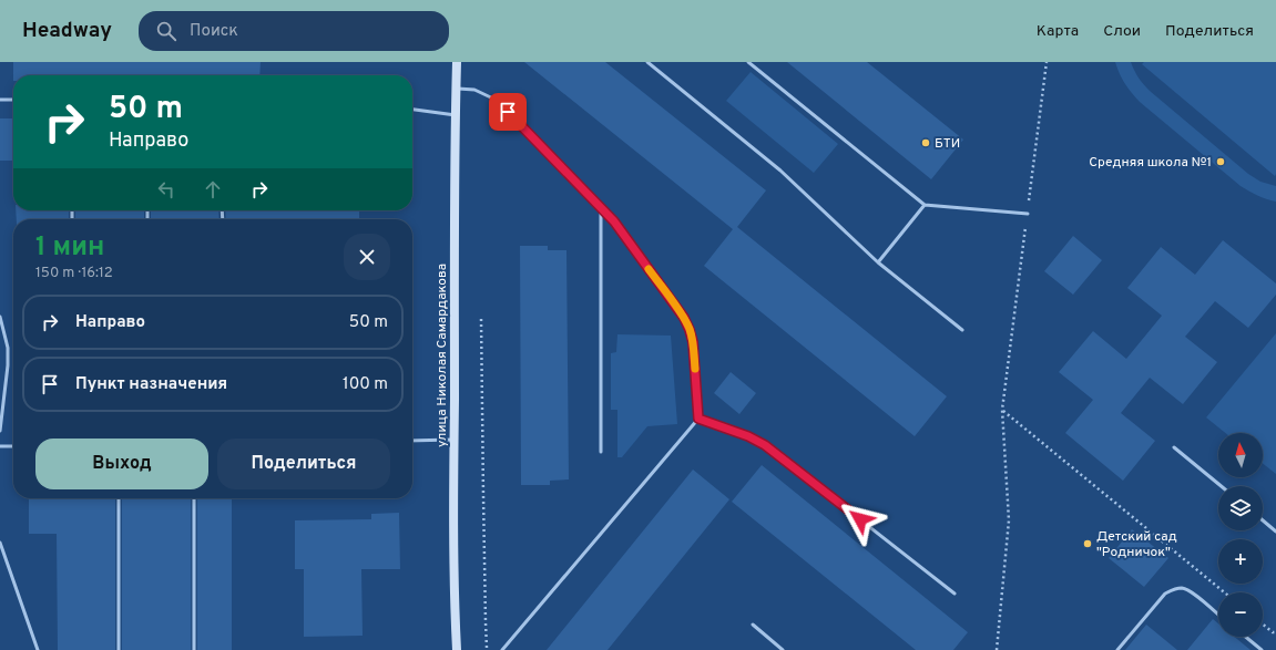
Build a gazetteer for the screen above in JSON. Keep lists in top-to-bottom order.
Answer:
{
  "streets": {
    "street": ["улица Николая Самардакова"]
  },
  "places": ["БТИ", "Средняя школа №1", "Детский сад \"Родничок\""],
  "north": "top",
  "page": {
    "header": "Headway",
    "search": "Поиск",
    "nav": ["Карта", "Слои", "Поделиться"],
    "turn": ["50 m", "Направо"],
    "heading": ["1 мин", "150 m · 16:12"],
    "list": [
      {
        "name": "Направо",
        "value": "50 m"
      },
      {
        "name": "Пункт назначения",
        "value": "100 m"
      }
    ],
    "buttons": ["Выход", "Поделиться"],
    "map_buttons": ["+", "−"]
  }
}
